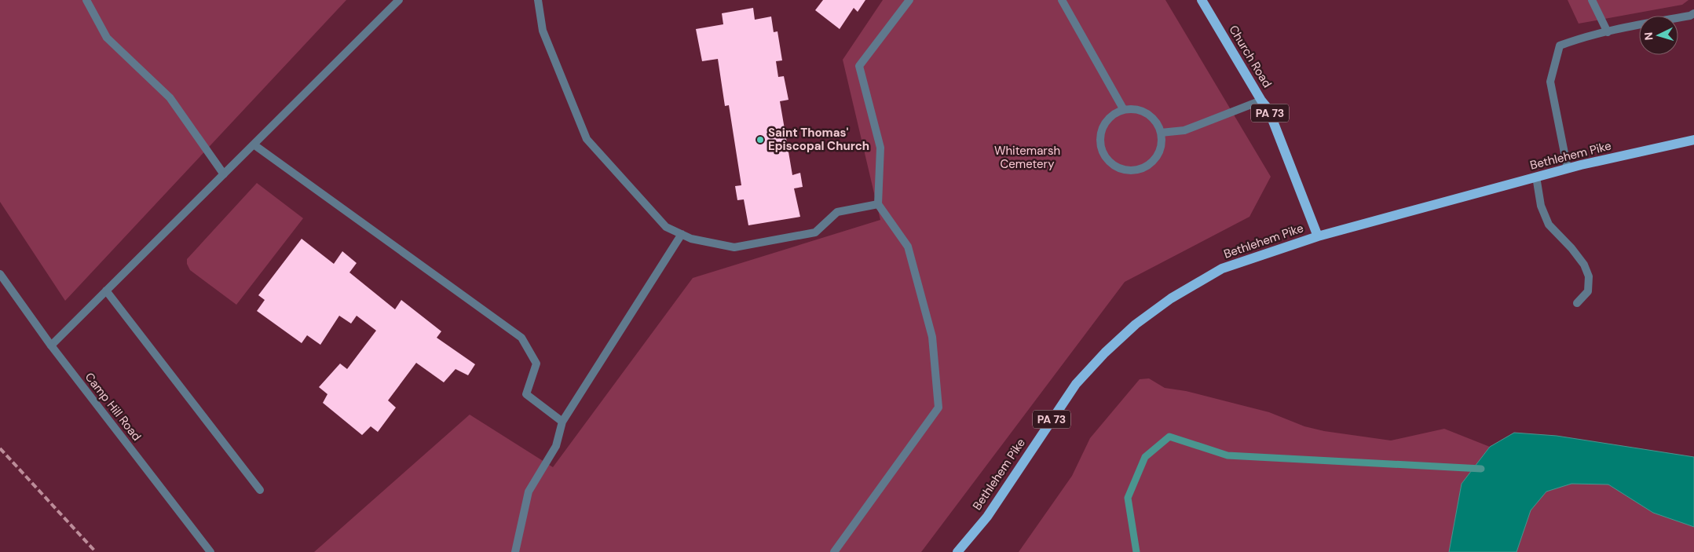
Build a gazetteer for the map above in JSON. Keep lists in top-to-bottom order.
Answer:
{
  "streets": {
    "main road": ["Church Road", "PA 73", "Bethlehem Pike"],
    "street": ["Camp Hill Road"]
  },
  "crossings": [
    ["Church Road", "Bethlehem Pike"]
  ],
  "parks": ["Whitemarsh Cemetery"],
  "places": ["Saint Thomas' Episcopal Church"],
  "north": "left"
}
